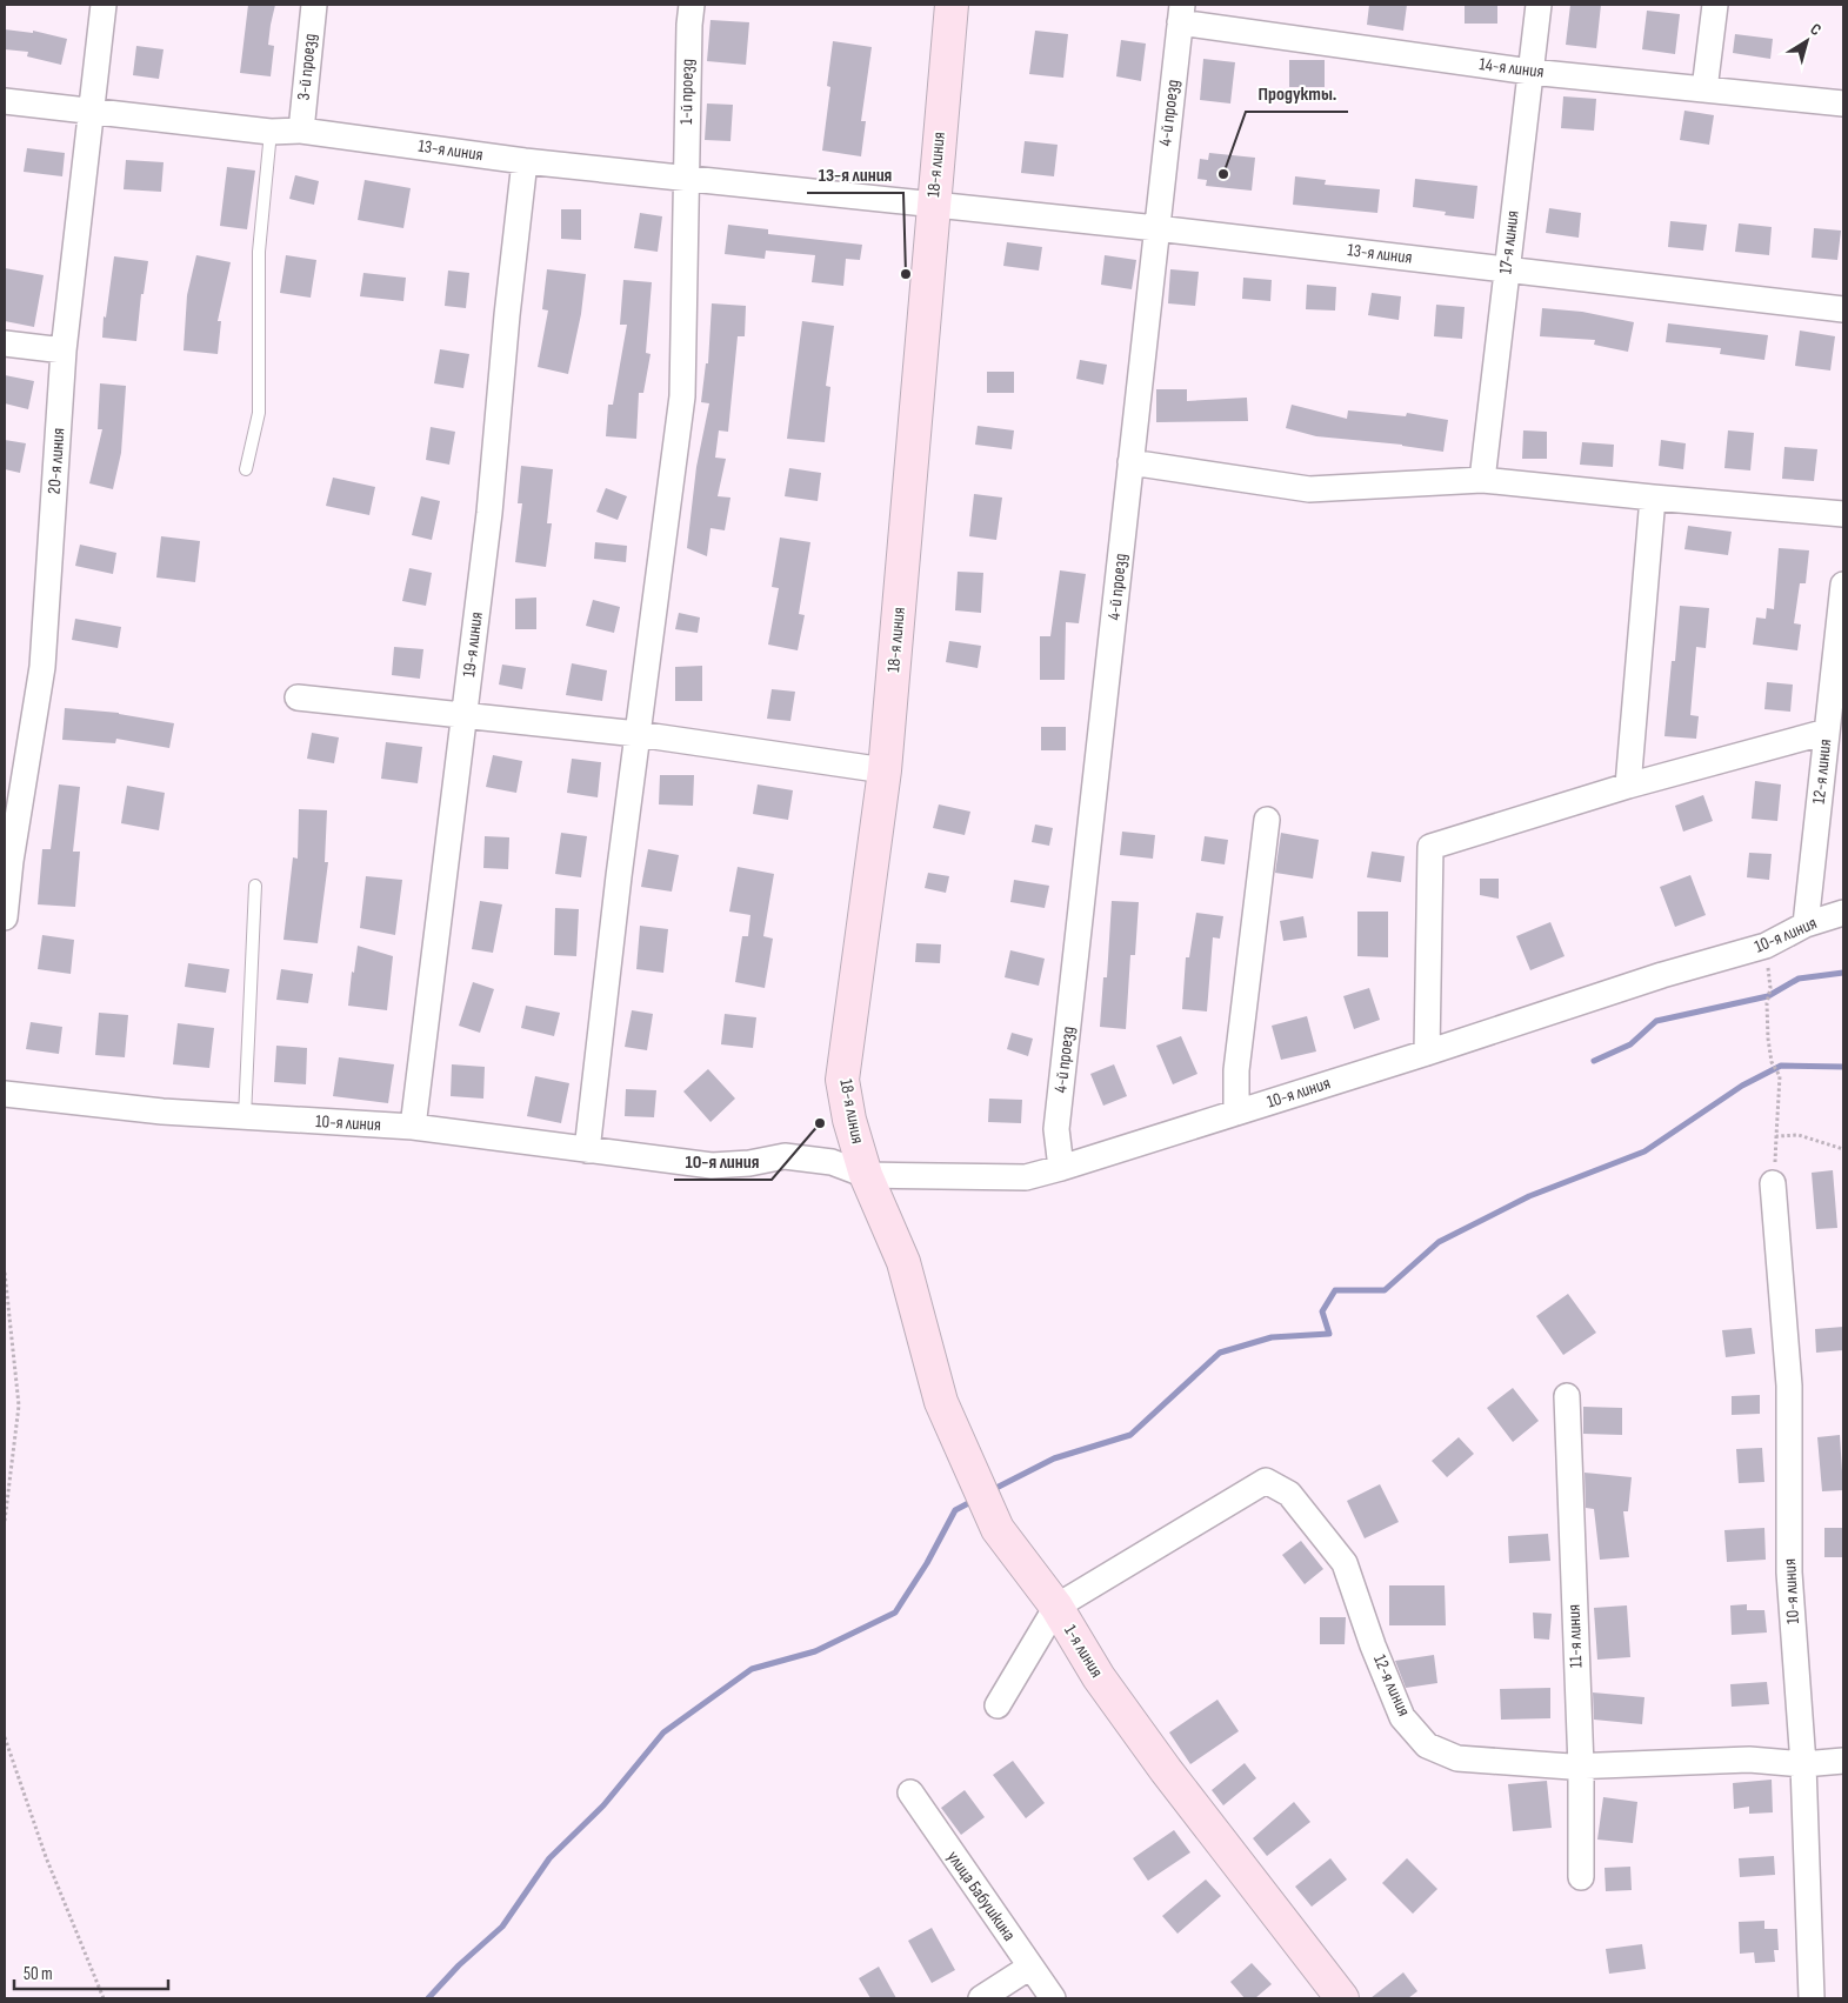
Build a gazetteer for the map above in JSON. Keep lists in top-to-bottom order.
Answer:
{
  "streets": {
    "street": [
      "3-й проезд",
      "14-я линия",
      "1-й проезд",
      "4-й проезд",
      "13-я линия",
      "18-я линия",
      "17-я линия",
      "20-я линия",
      "19-я линия",
      "12-я линия",
      "10-я линия",
      "11-я линия",
      "1-я линия",
      "улица Бабушкина"
    ]
  },
  "crossings": [
    ["3-й проезд", "13-я линия"],
    ["14-я линия", "4-й проезд"],
    ["14-я линия", "17-я линия"],
    ["1-й проезд", "13-я линия"],
    ["1-й проезд", "10-я линия"],
    ["4-й проезд", "13-я линия"],
    ["4-й проезд", "10-я линия"],
    ["13-я линия", "18-я линия"],
    ["13-я линия", "17-я линия"],
    ["13-я линия", "20-я линия"],
    ["13-я линия", "19-я линия"],
    ["18-я линия", "10-я линия"],
    ["18-я линия", "1-я линия"],
    ["19-я линия", "10-я линия"],
    ["12-я линия", "10-я линия"],
    ["12-я линия", "11-я линия"],
    ["12-я линия", "1-я линия"]
  ],
  "places": ["Продукты.", "13-я линия", "10-я линия"],
  "scale_bar": "50 m",
  "north": "top right"
}
